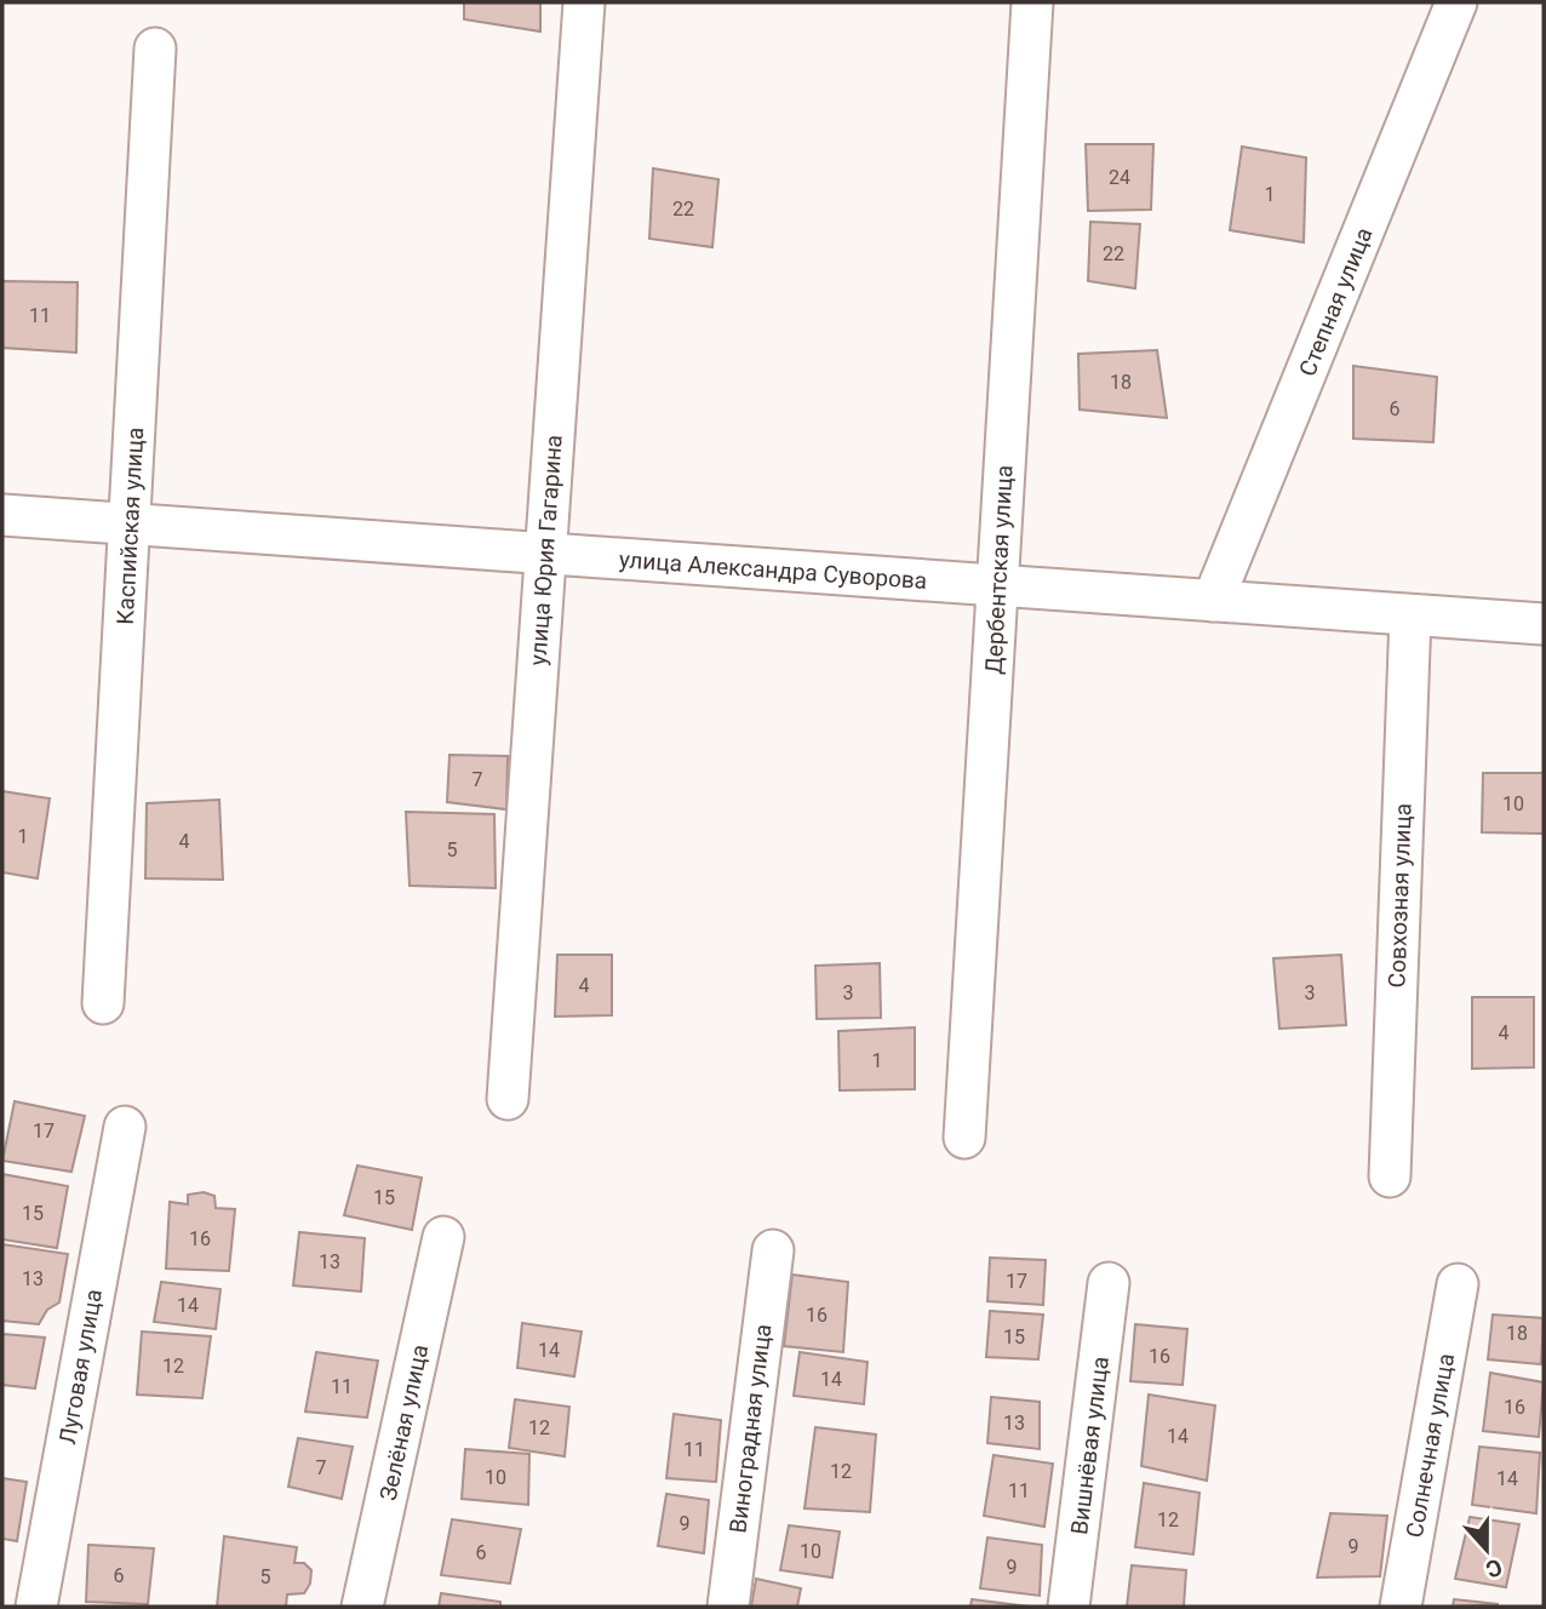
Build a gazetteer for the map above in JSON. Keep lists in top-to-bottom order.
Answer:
{
  "streets": {
    "street": [
      "Степная улица",
      "Каспийская улица",
      "улица Юрия Гагарина",
      "улица Александра Суворова",
      "Дербентская улица",
      "Совхозная улица",
      "Луговая улица",
      "Зелёная улица",
      "Виноградная улица",
      "Вишнёвая улица",
      "Солнечная улица"
    ]
  },
  "crossings": [
    ["Степная улица", "улица Александра Суворова"],
    ["Каспийская улица", "улица Александра Суворова"],
    ["улица Юрия Гагарина", "улица Александра Суворова"],
    ["улица Александра Суворова", "Дербентская улица"],
    ["улица Александра Суворова", "Совхозная улица"]
  ],
  "house_numbers": [
    "24",
    "1",
    "22",
    "22",
    "11",
    "18",
    "6",
    "7",
    "10",
    "1",
    "4",
    "5",
    "4",
    "3",
    "3",
    "4",
    "1",
    "17",
    "15",
    "15",
    "16",
    "13",
    "13",
    "17",
    "14",
    "16",
    "18",
    "15",
    "14",
    "16",
    "12",
    "14",
    "11",
    "16",
    "13",
    "12",
    "14",
    "11",
    "7",
    "12",
    "10",
    "14",
    "11",
    "12",
    "9",
    "9",
    "10",
    "6",
    "9",
    "6",
    "5"
  ],
  "north": "bottom"
}
